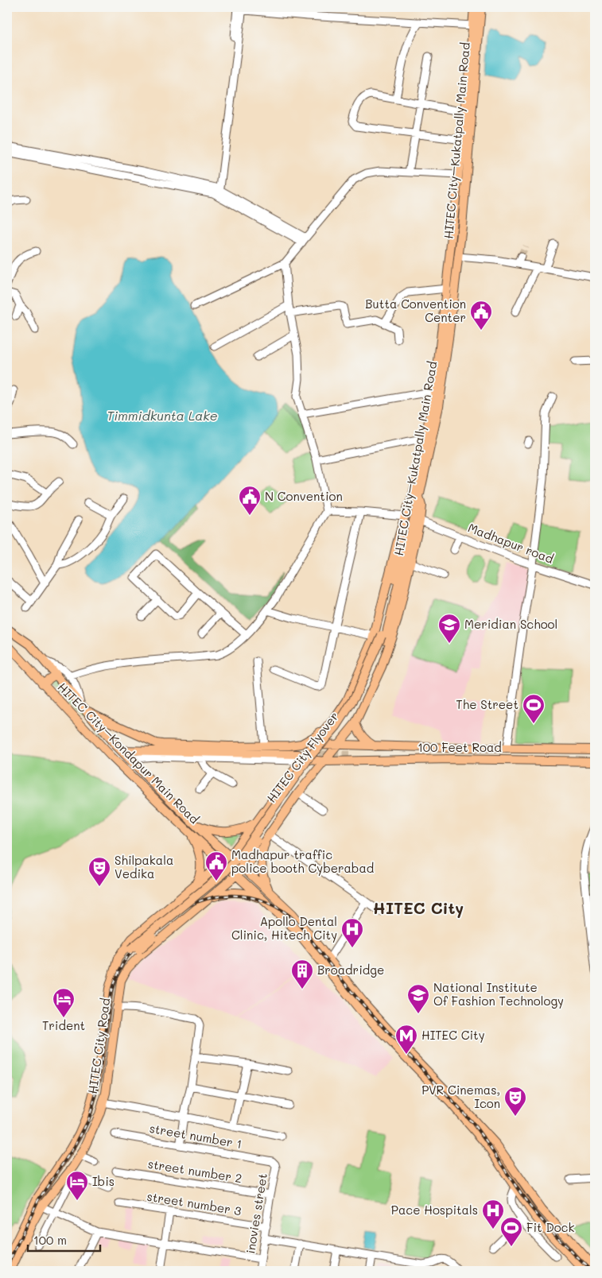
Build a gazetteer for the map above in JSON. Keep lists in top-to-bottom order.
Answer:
{
  "streets": {
    "main road": [
      "HITEC City–Kukatpally Main Road",
      "100 Feet Road",
      "HITEC City–Kondapur Main Road",
      "HITEC City Flyover",
      "HITEC City Road"
    ],
    "street": [
      "Madhapur road",
      "street number 1",
      "street number 2",
      "street number 3",
      "inovies street"
    ]
  },
  "crossings": [
    ["HITEC City–Kukatpally Main Road", "Madhapur road"],
    ["HITEC City–Kukatpally Main Road", "100 Feet Road"],
    ["HITEC City–Kukatpally Main Road", "HITEC City–Kondapur Main Road"],
    ["HITEC City–Kukatpally Main Road", "HITEC City Flyover"],
    ["HITEC City–Kukatpally Main Road", "HITEC City Road"],
    ["100 Feet Road", "HITEC City–Kondapur Main Road"],
    ["HITEC City–Kondapur Main Road", "HITEC City Road"],
    ["HITEC City Flyover", "HITEC City Road"],
    ["street number 1", "inovies street"],
    ["street number 2", "inovies street"],
    ["street number 3", "inovies street"]
  ],
  "districts": ["HITEC City"],
  "water": ["Timmidkunta Lake"],
  "places": {
    "public building": ["Butta Convention Center", "N Convention", "Madhapur traffic police booth Cyberabad"],
    "school or university": ["Meridian School", "National Institute Of Fashion Technology"],
    "sports": ["The Street", "Fit Dock"],
    "theatre": ["Shilpakala Vedika", "PVR Cinemas, Icon"],
    "hospital": ["Apollo Dental Clinic, Hitech City", "Pace Hospitals"],
    "building": ["Broadridge"],
    "hotel": ["Trident", "Ibis"],
    "metro station": ["HITEC City"]
  },
  "scale_bar": "100 m"
}
